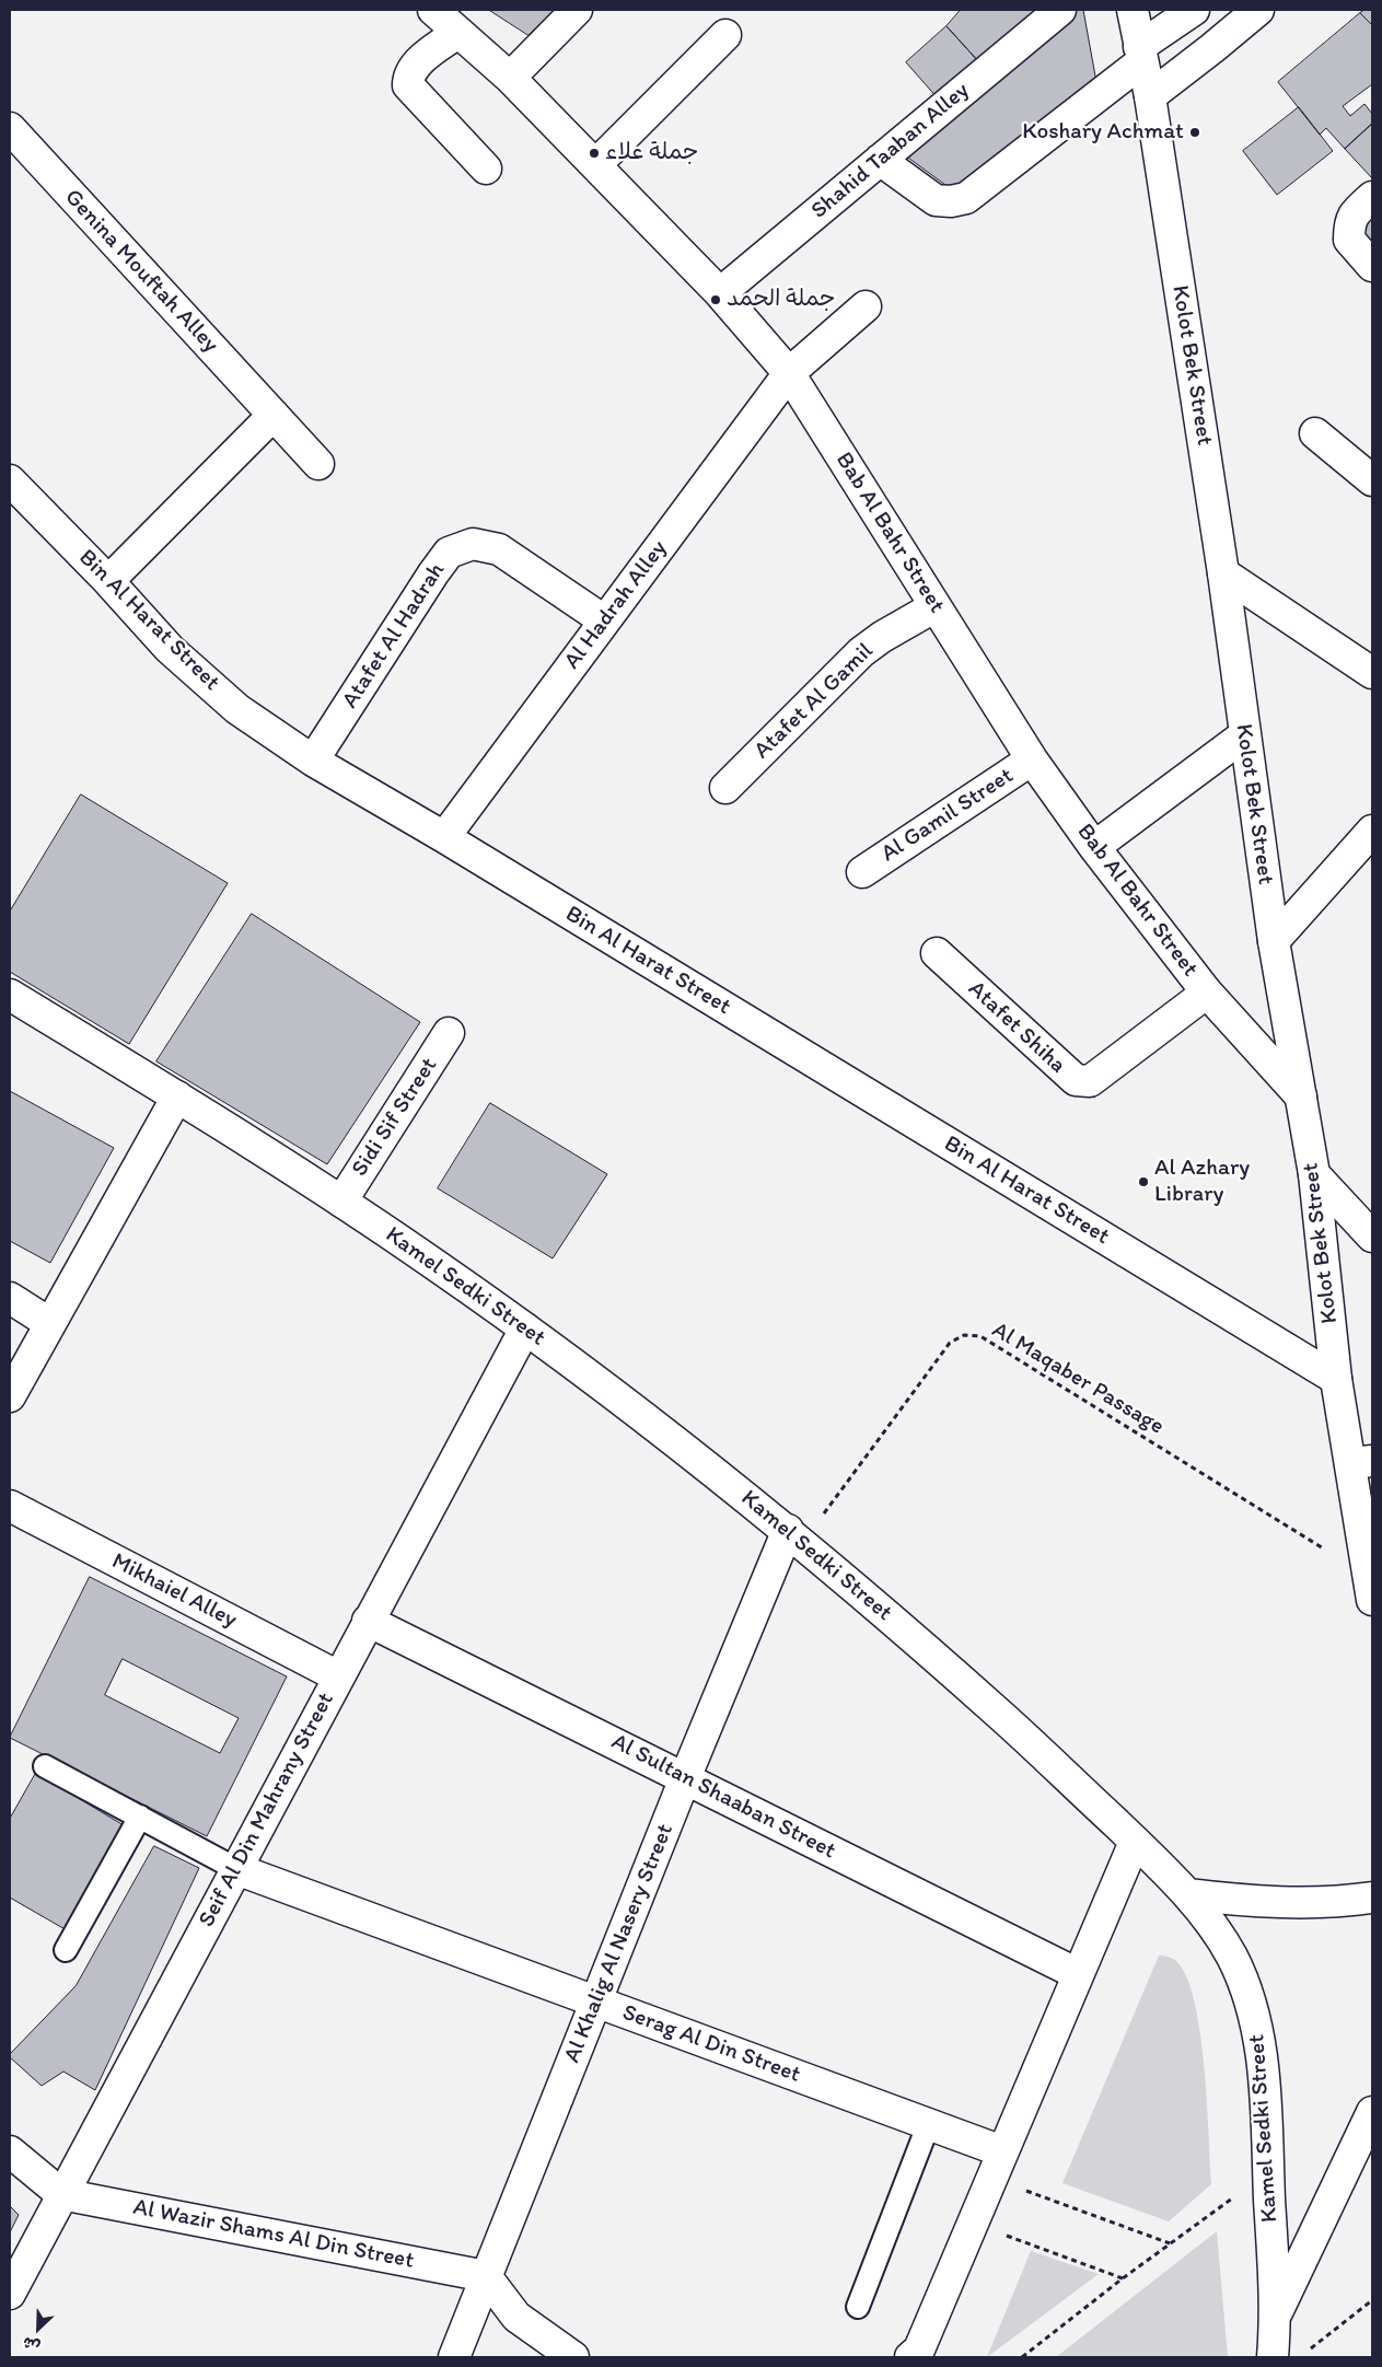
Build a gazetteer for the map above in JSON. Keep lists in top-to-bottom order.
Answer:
{
  "streets": {
    "street": [
      "Shahid Taaban Alley",
      "Genina Mouftah Alley",
      "Kolot Bek Street",
      "Bab Al Bahr Street",
      "Al Hadrah Alley",
      "Bin Al Harat Street",
      "Atafet Al Hadrah",
      "Atafet Al Gamil",
      "Al Gamil Street",
      "Atafet Shiha",
      "Sidi Sif Street",
      "Kamel Sedki Street",
      "Mikhaiel Alley",
      "Al Sultan Shaaban Street",
      "Seif Al Din Mahrany Street",
      "Al Khalig Al Nasery Street",
      "Serag Al Din Street",
      "Al Wazir Shams Al Din Street"
    ],
    "path": ["Al Maqaber Passage"]
  },
  "crossings": [
    ["Shahid Taaban Alley", "Bab Al Bahr Street"],
    ["Kolot Bek Street", "Bab Al Bahr Street"],
    ["Kolot Bek Street", "Bin Al Harat Street"],
    ["Kolot Bek Street", "Al Maqaber Passage"],
    ["Bab Al Bahr Street", "Al Hadrah Alley"],
    ["Bab Al Bahr Street", "Atafet Al Gamil"],
    ["Bab Al Bahr Street", "Al Gamil Street"],
    ["Bab Al Bahr Street", "Atafet Shiha"],
    ["Al Hadrah Alley", "Bin Al Harat Street"],
    ["Al Hadrah Alley", "Atafet Al Hadrah"],
    ["Bin Al Harat Street", "Atafet Al Hadrah"],
    ["Sidi Sif Street", "Kamel Sedki Street"],
    ["Kamel Sedki Street", "Al Maqaber Passage"],
    ["Kamel Sedki Street", "Seif Al Din Mahrany Street"],
    ["Kamel Sedki Street", "Al Khalig Al Nasery Street"],
    ["Al Maqaber Passage", "Al Khalig Al Nasery Street"],
    ["Mikhaiel Alley", "Seif Al Din Mahrany Street"],
    ["Al Sultan Shaaban Street", "Seif Al Din Mahrany Street"],
    ["Al Sultan Shaaban Street", "Al Khalig Al Nasery Street"],
    ["Seif Al Din Mahrany Street", "Serag Al Din Street"],
    ["Seif Al Din Mahrany Street", "Al Wazir Shams Al Din Street"],
    ["Al Khalig Al Nasery Street", "Serag Al Din Street"],
    ["Al Khalig Al Nasery Street", "Al Wazir Shams Al Din Street"]
  ],
  "places": [
    "Koshary Achmat",
    "جملة علاء",
    "جملة الحمد",
    "Al Azhary Library"
  ],
  "north": "bottom left"
}
